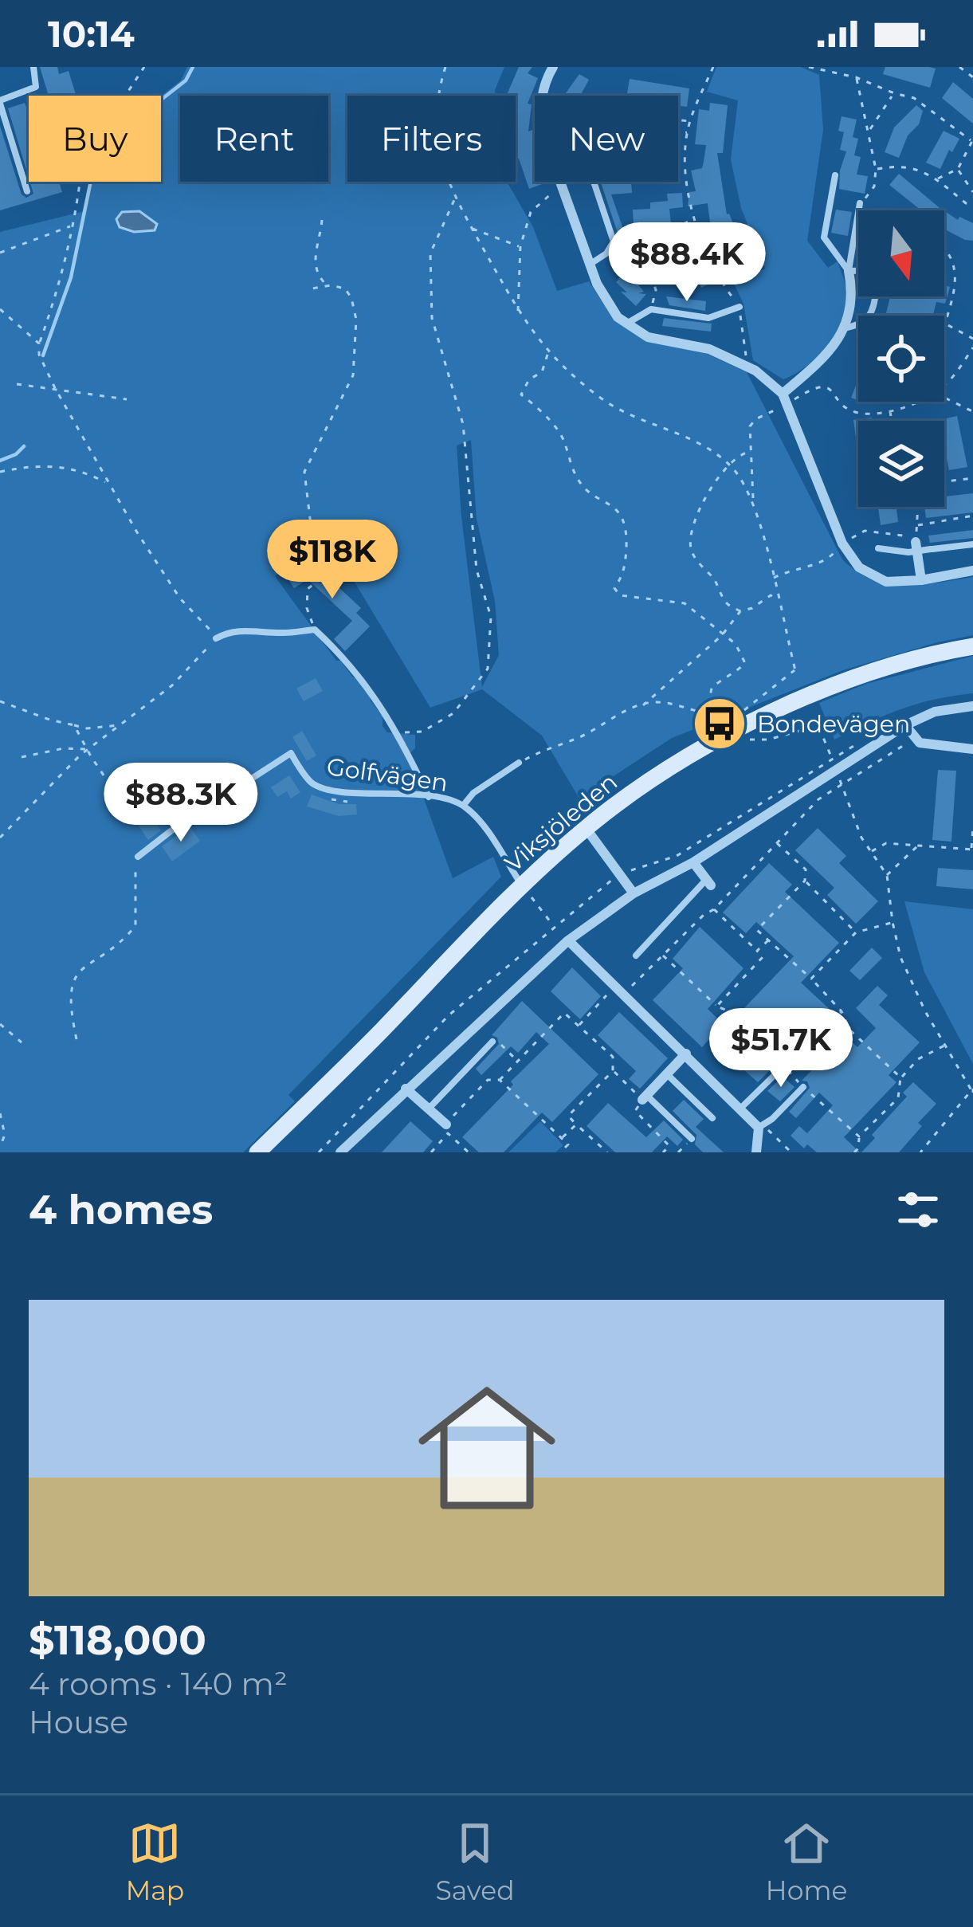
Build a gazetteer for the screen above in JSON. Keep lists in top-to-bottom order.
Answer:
{
  "streets": {
    "main road": ["Viksjöleden"],
    "lane": ["Golfvägen"]
  },
  "crossings": [
    ["Golfvägen", "Viksjöleden"]
  ],
  "places": {
    "bus stop": ["Bondevägen"]
  },
  "north": "bottom",
  "page": {
    "status": "10:14",
    "chip": [
      "Buy",
      "Rent",
      "Filters",
      "New"
    ],
    "price": [
      "$88.4K",
      "$118K",
      "$88.3K",
      "$51.7K"
    ],
    "heading": "4 homes",
    "list": [
      {
        "name": "$118,000",
        "note": "4 rooms · 140 m² · House"
      }
    ],
    "tabs": ["Map", "Saved", "Home"]
  }
}
